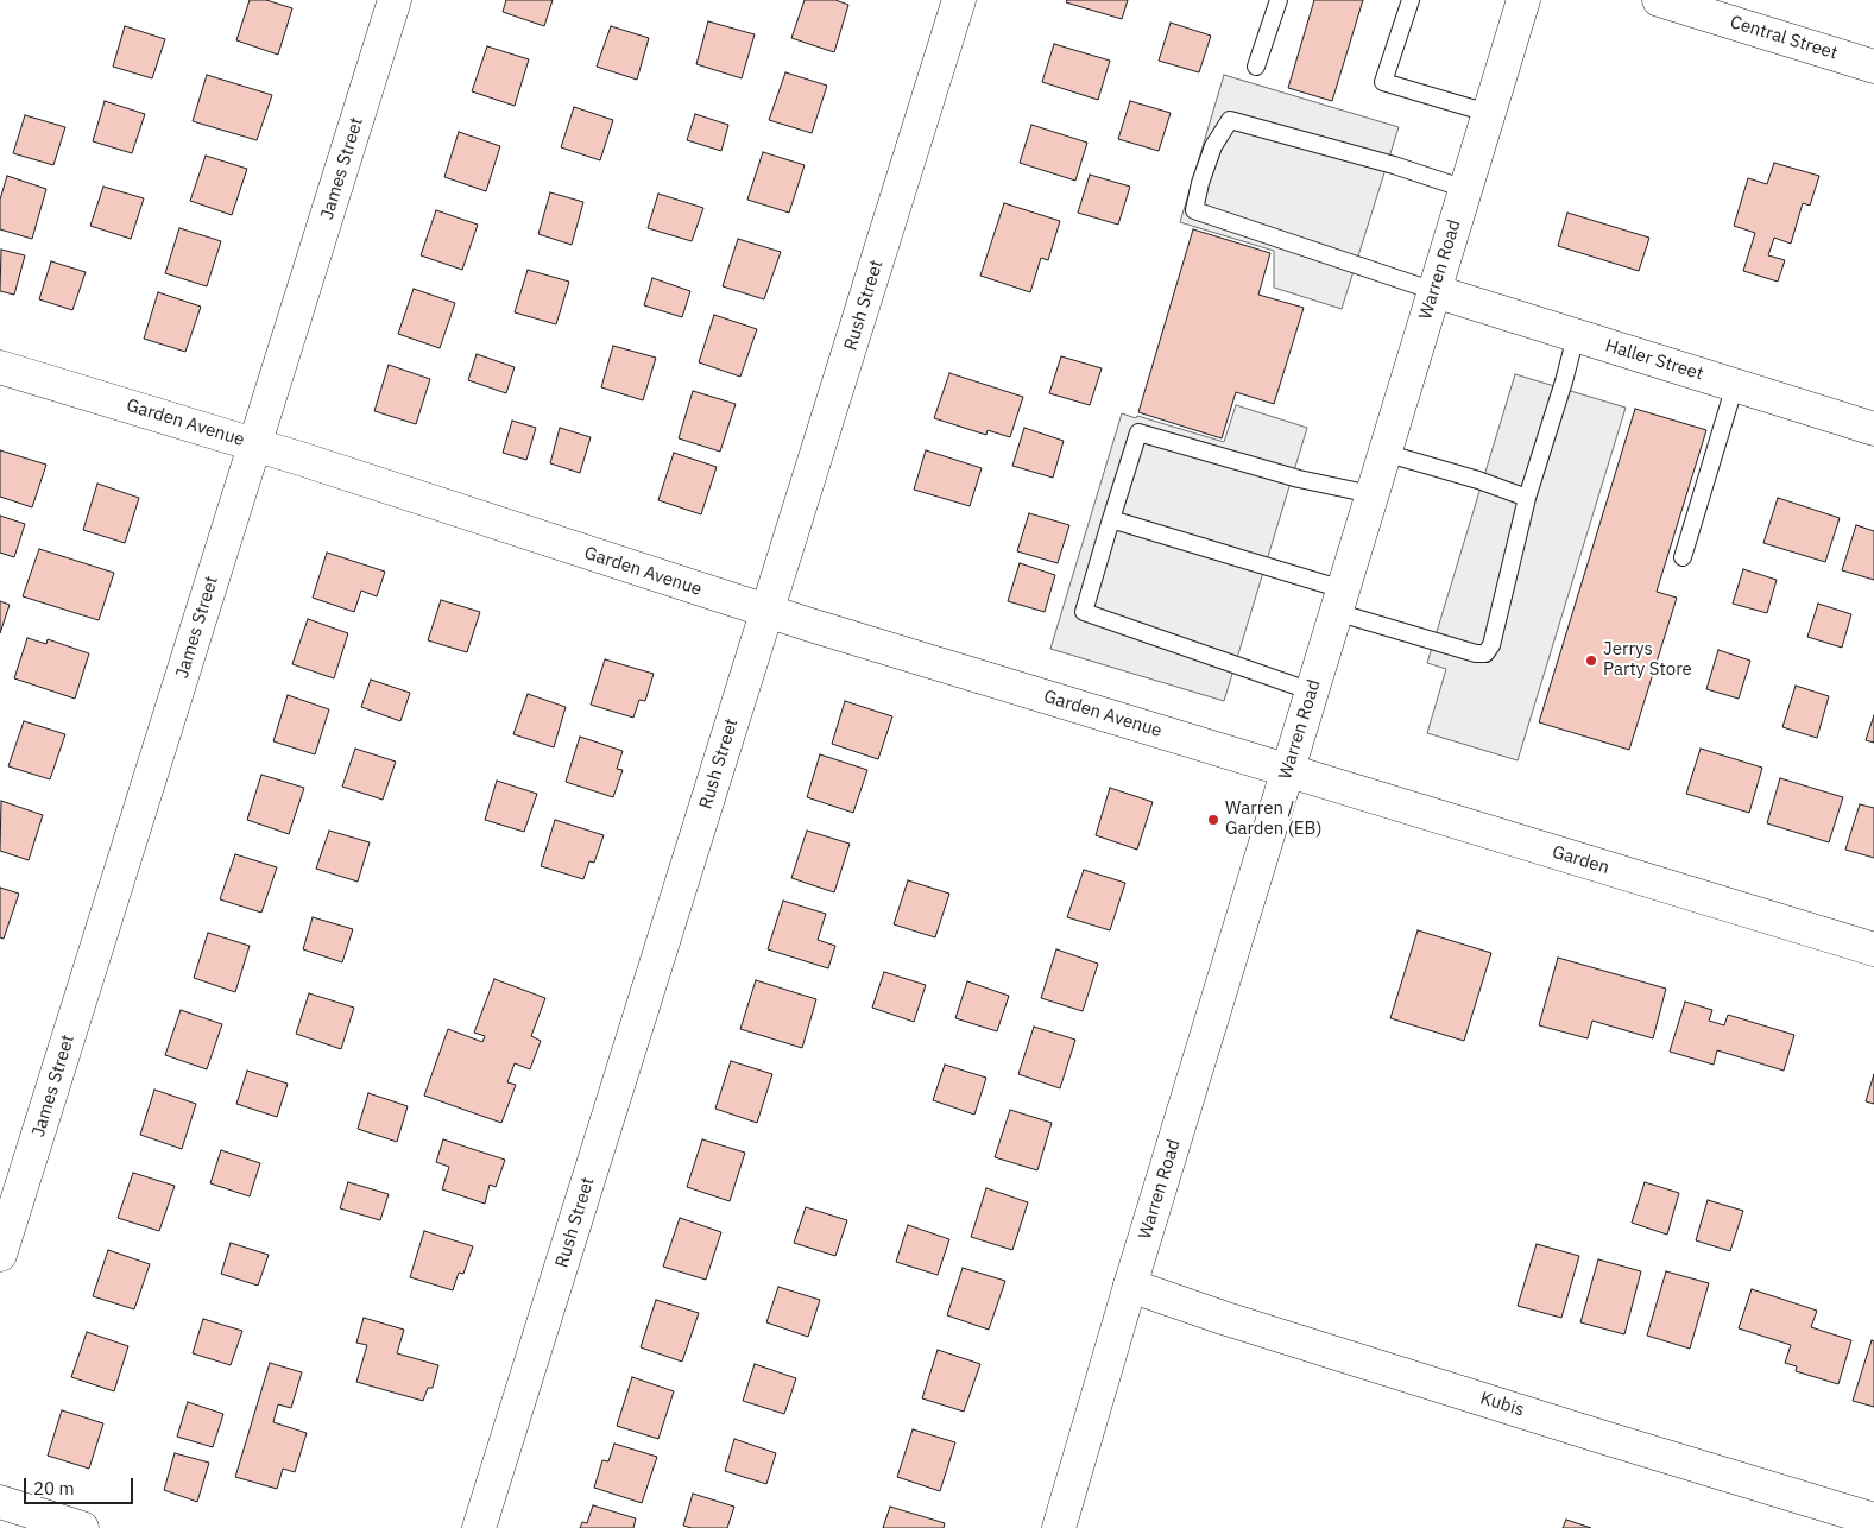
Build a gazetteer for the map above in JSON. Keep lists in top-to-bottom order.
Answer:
{
  "streets": {
    "street": [
      "Central Street",
      "James Street",
      "Warren Road",
      "Rush Street",
      "Haller Street",
      "Garden Avenue",
      "Garden",
      "Kubis"
    ]
  },
  "crossings": [
    ["James Street", "Garden Avenue"],
    ["Warren Road", "Haller Street"],
    ["Warren Road", "Garden Avenue"],
    ["Warren Road", "Garden"],
    ["Warren Road", "Kubis"],
    ["Rush Street", "Garden Avenue"],
    ["Garden Avenue", "Garden"]
  ],
  "places": ["Jerrys Party Store", "Warren / Garden (EB)"],
  "scale_bar": "20 m"
}
